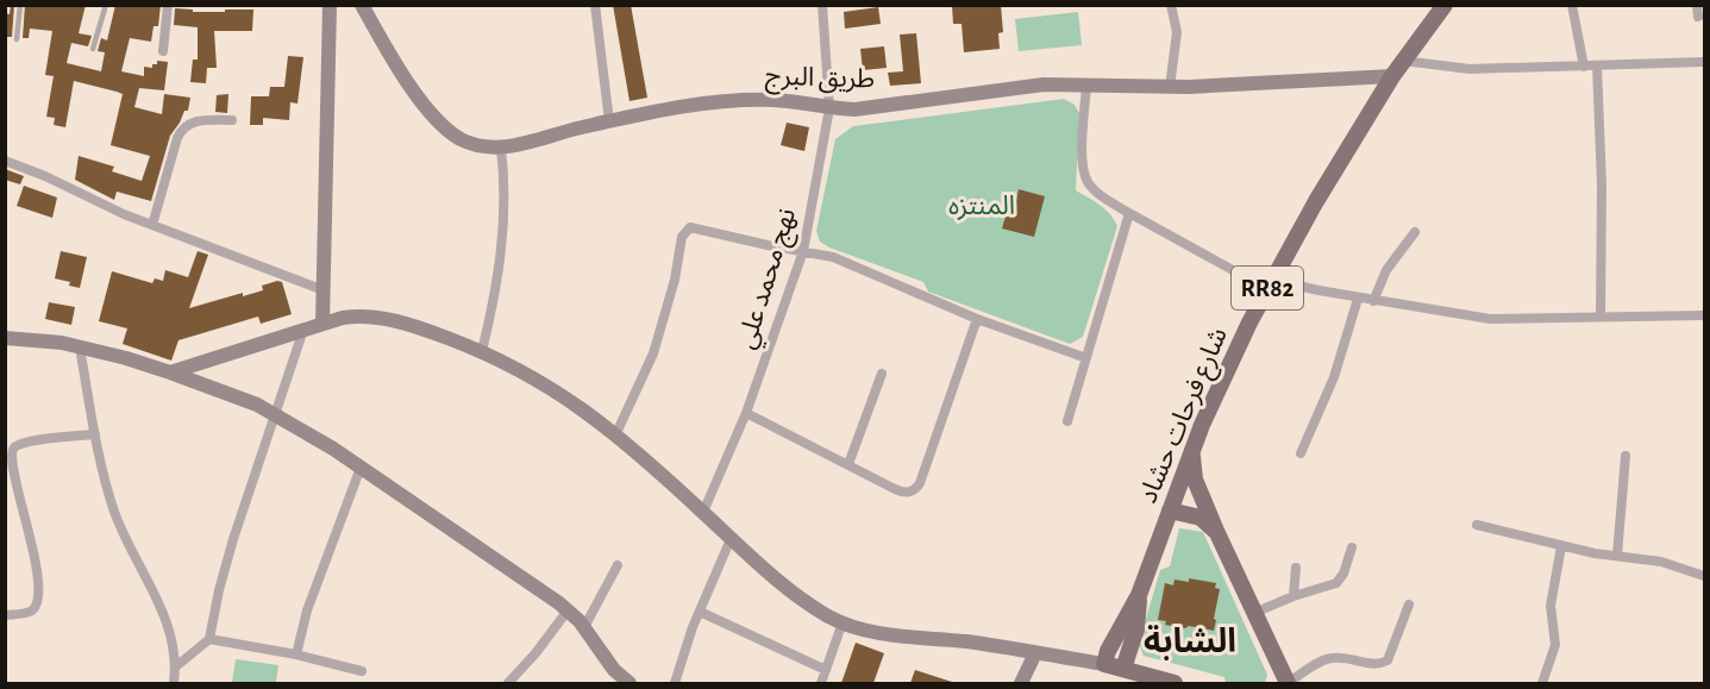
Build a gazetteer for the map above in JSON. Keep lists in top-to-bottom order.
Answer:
{
  "streets": {
    "main road": ["RR82", "شارع فرحات حشاد"],
    "street": ["طريق البرج", "نهج محمد علي"]
  },
  "crossings": [
    ["طريق البرج", "نهج محمد علي"],
    ["طريق البرج", "شارع فرحات حشاد"]
  ],
  "districts": ["الشابة"],
  "parks": ["المنتزه"]
}
